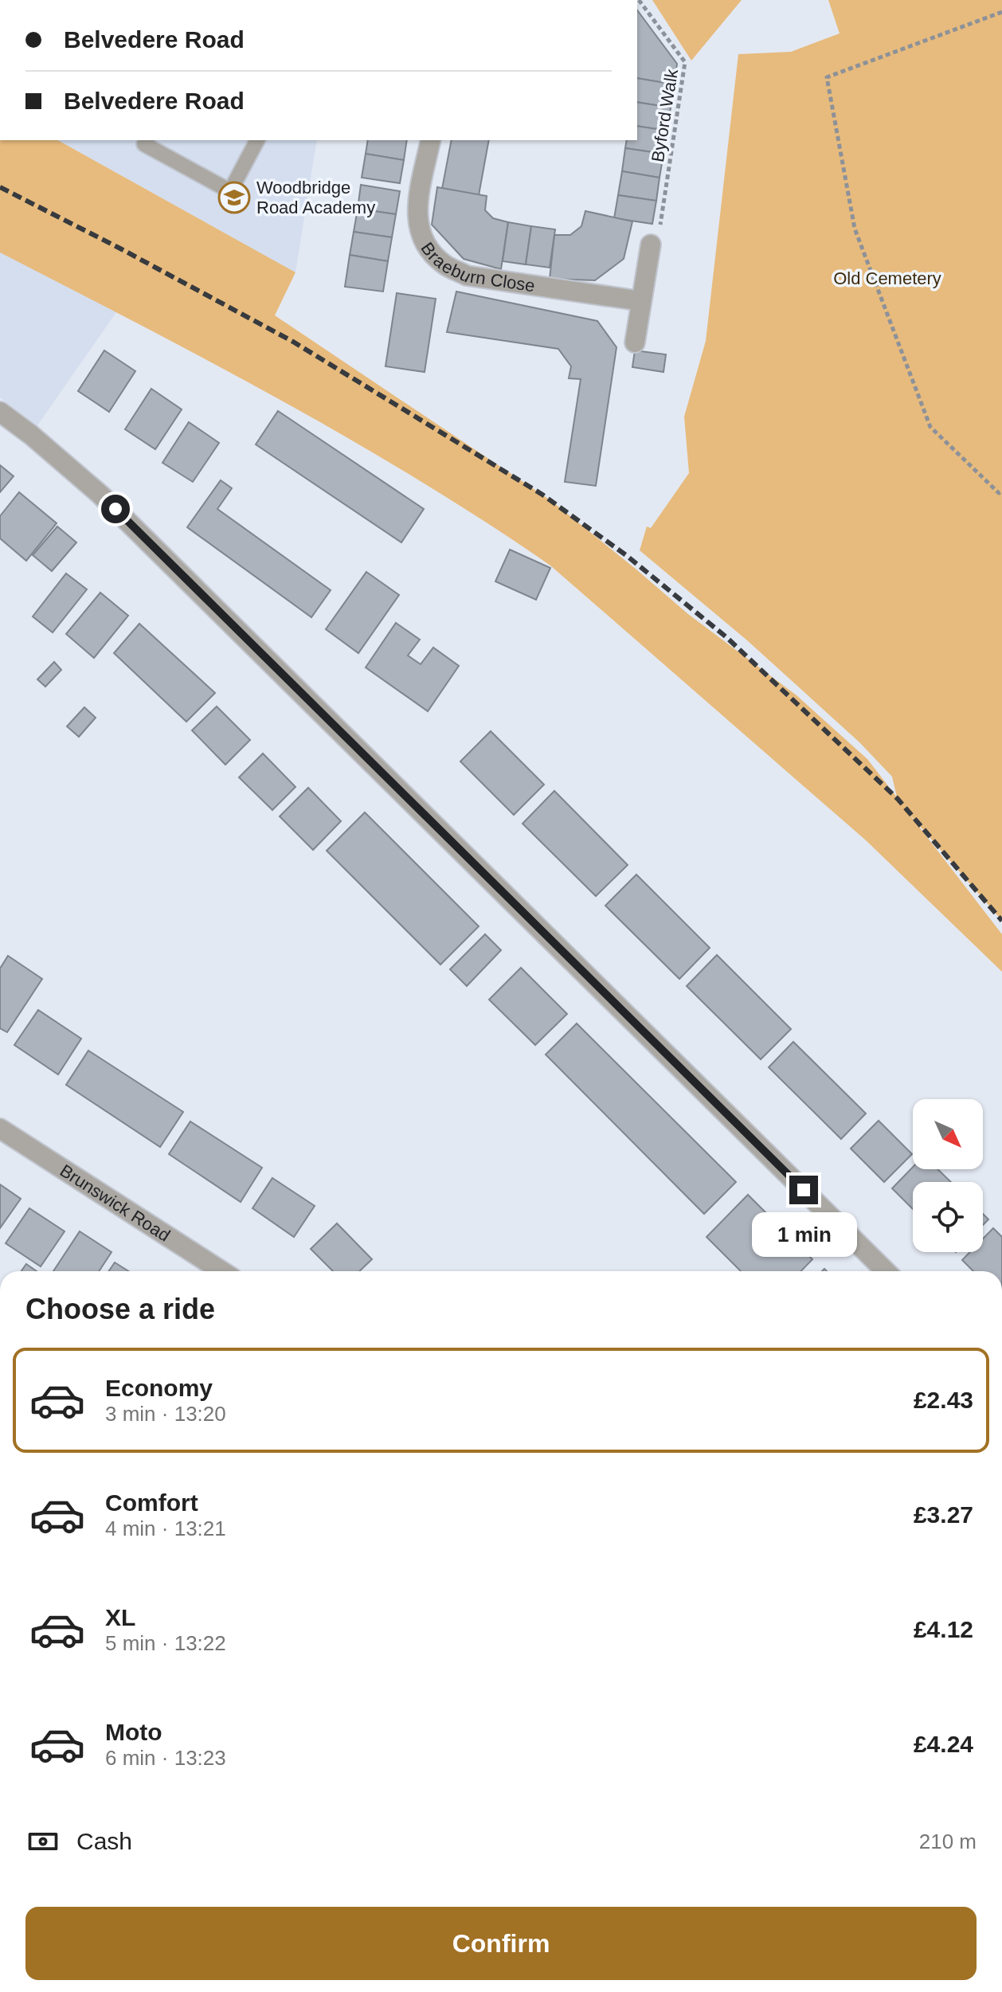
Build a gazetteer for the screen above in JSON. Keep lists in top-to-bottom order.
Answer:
{
  "streets": {
    "street": ["Braeburn Close", "Brunswick Road"],
    "path": ["Byford Walk"]
  },
  "parks": ["Old Cemetery"],
  "places": {
    "school or university": ["Woodbridge Road Academy"]
  },
  "north": "bottom right",
  "page": {
    "banner": ["Belvedere Road", "Belvedere Road"],
    "bubble": "1 min",
    "heading": "Choose a ride",
    "list": [
      {
        "name": "Economy",
        "note": "3 min · 13:20",
        "value": "£2.43"
      },
      {
        "name": "Comfort",
        "note": "4 min · 13:21",
        "value": "£3.27"
      },
      {
        "name": "XL",
        "note": "5 min · 13:22",
        "value": "£4.12"
      },
      {
        "name": "Moto",
        "note": "6 min · 13:23",
        "value": "£4.24"
      }
    ],
    "pay": ["Cash", "210 m"],
    "buttons": "Confirm"
  }
}
